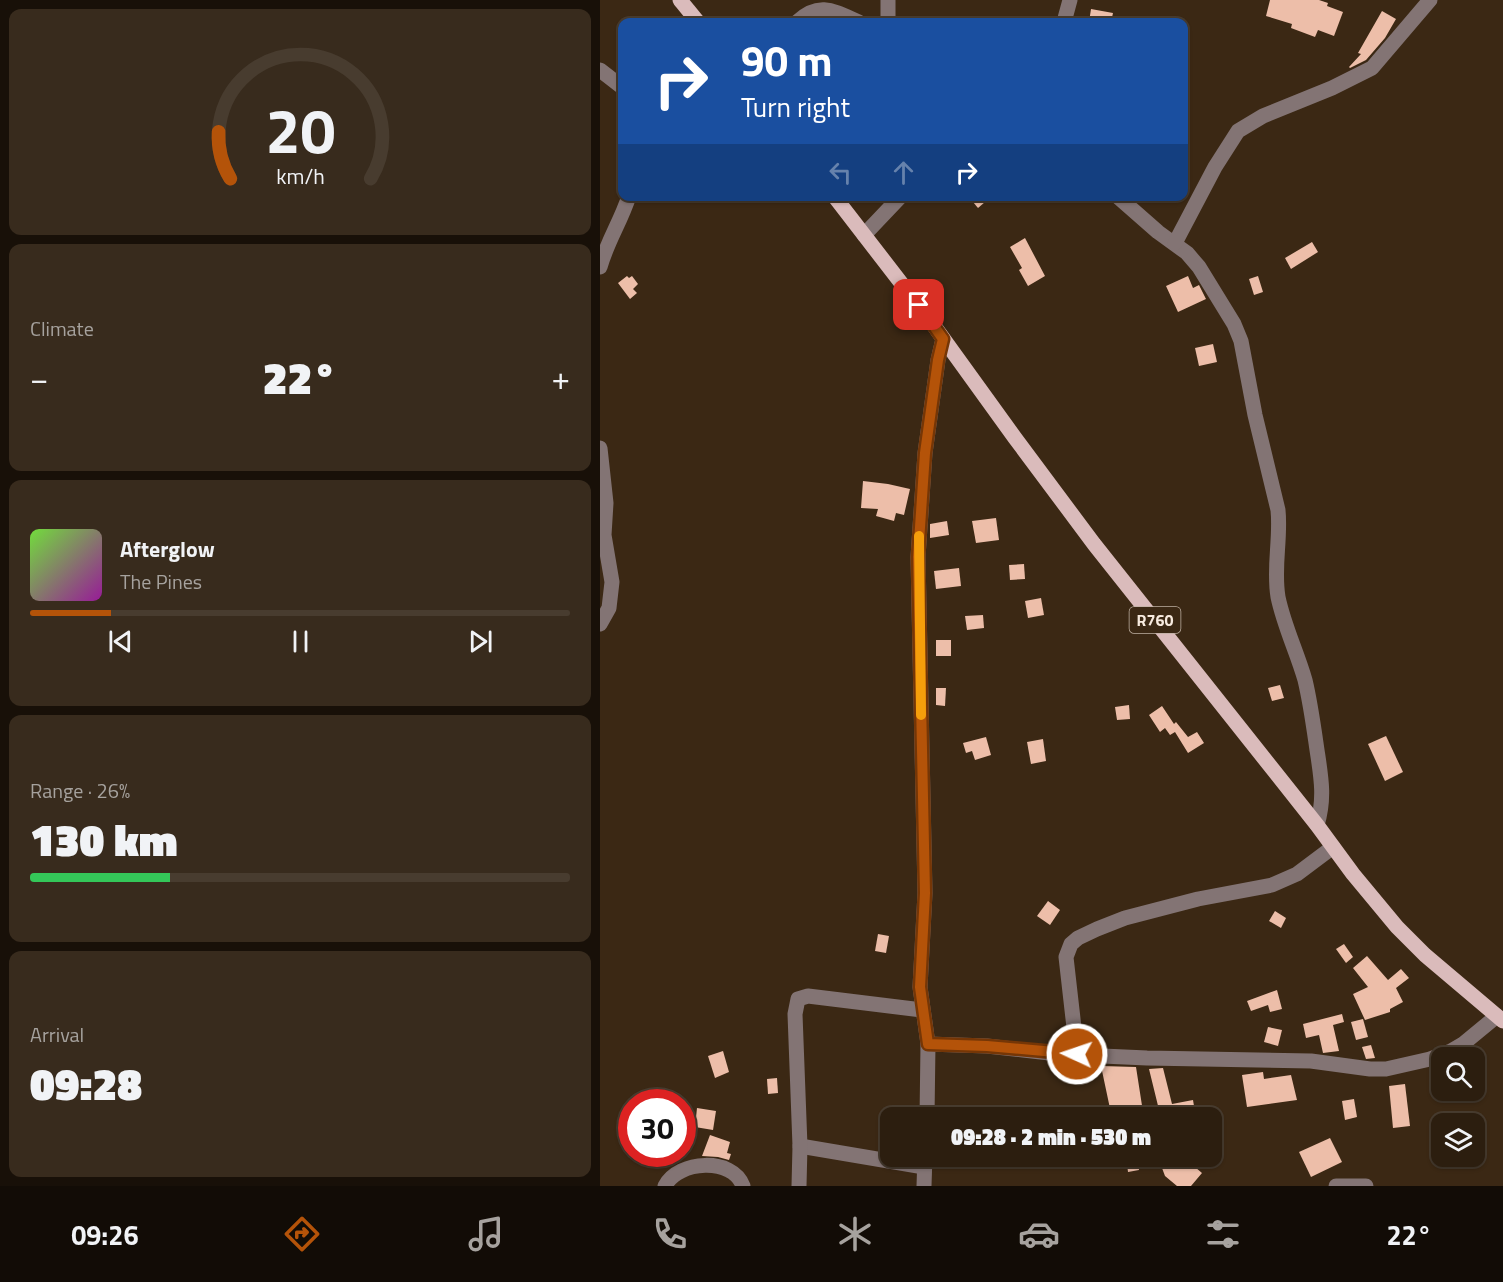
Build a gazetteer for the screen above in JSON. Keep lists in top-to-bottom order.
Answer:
{
  "streets": {
    "main road": ["R760"]
  },
  "page": {
    "turn": ["90 m", "Turn right"],
    "tile": [
      "Climate",
      ["Range · 26%", "130 km"],
      ["Arrival", "09:28"]
    ],
    "heat": ["−", "22°", "+"],
    "song": ["Afterglow", "The Pines"],
    "limit": "30",
    "trip": "09:28 · 2 min · 530 m",
    "tabs": ["09:26", "22°"],
    "gauge": ["20", "km/h"]
  }
}
